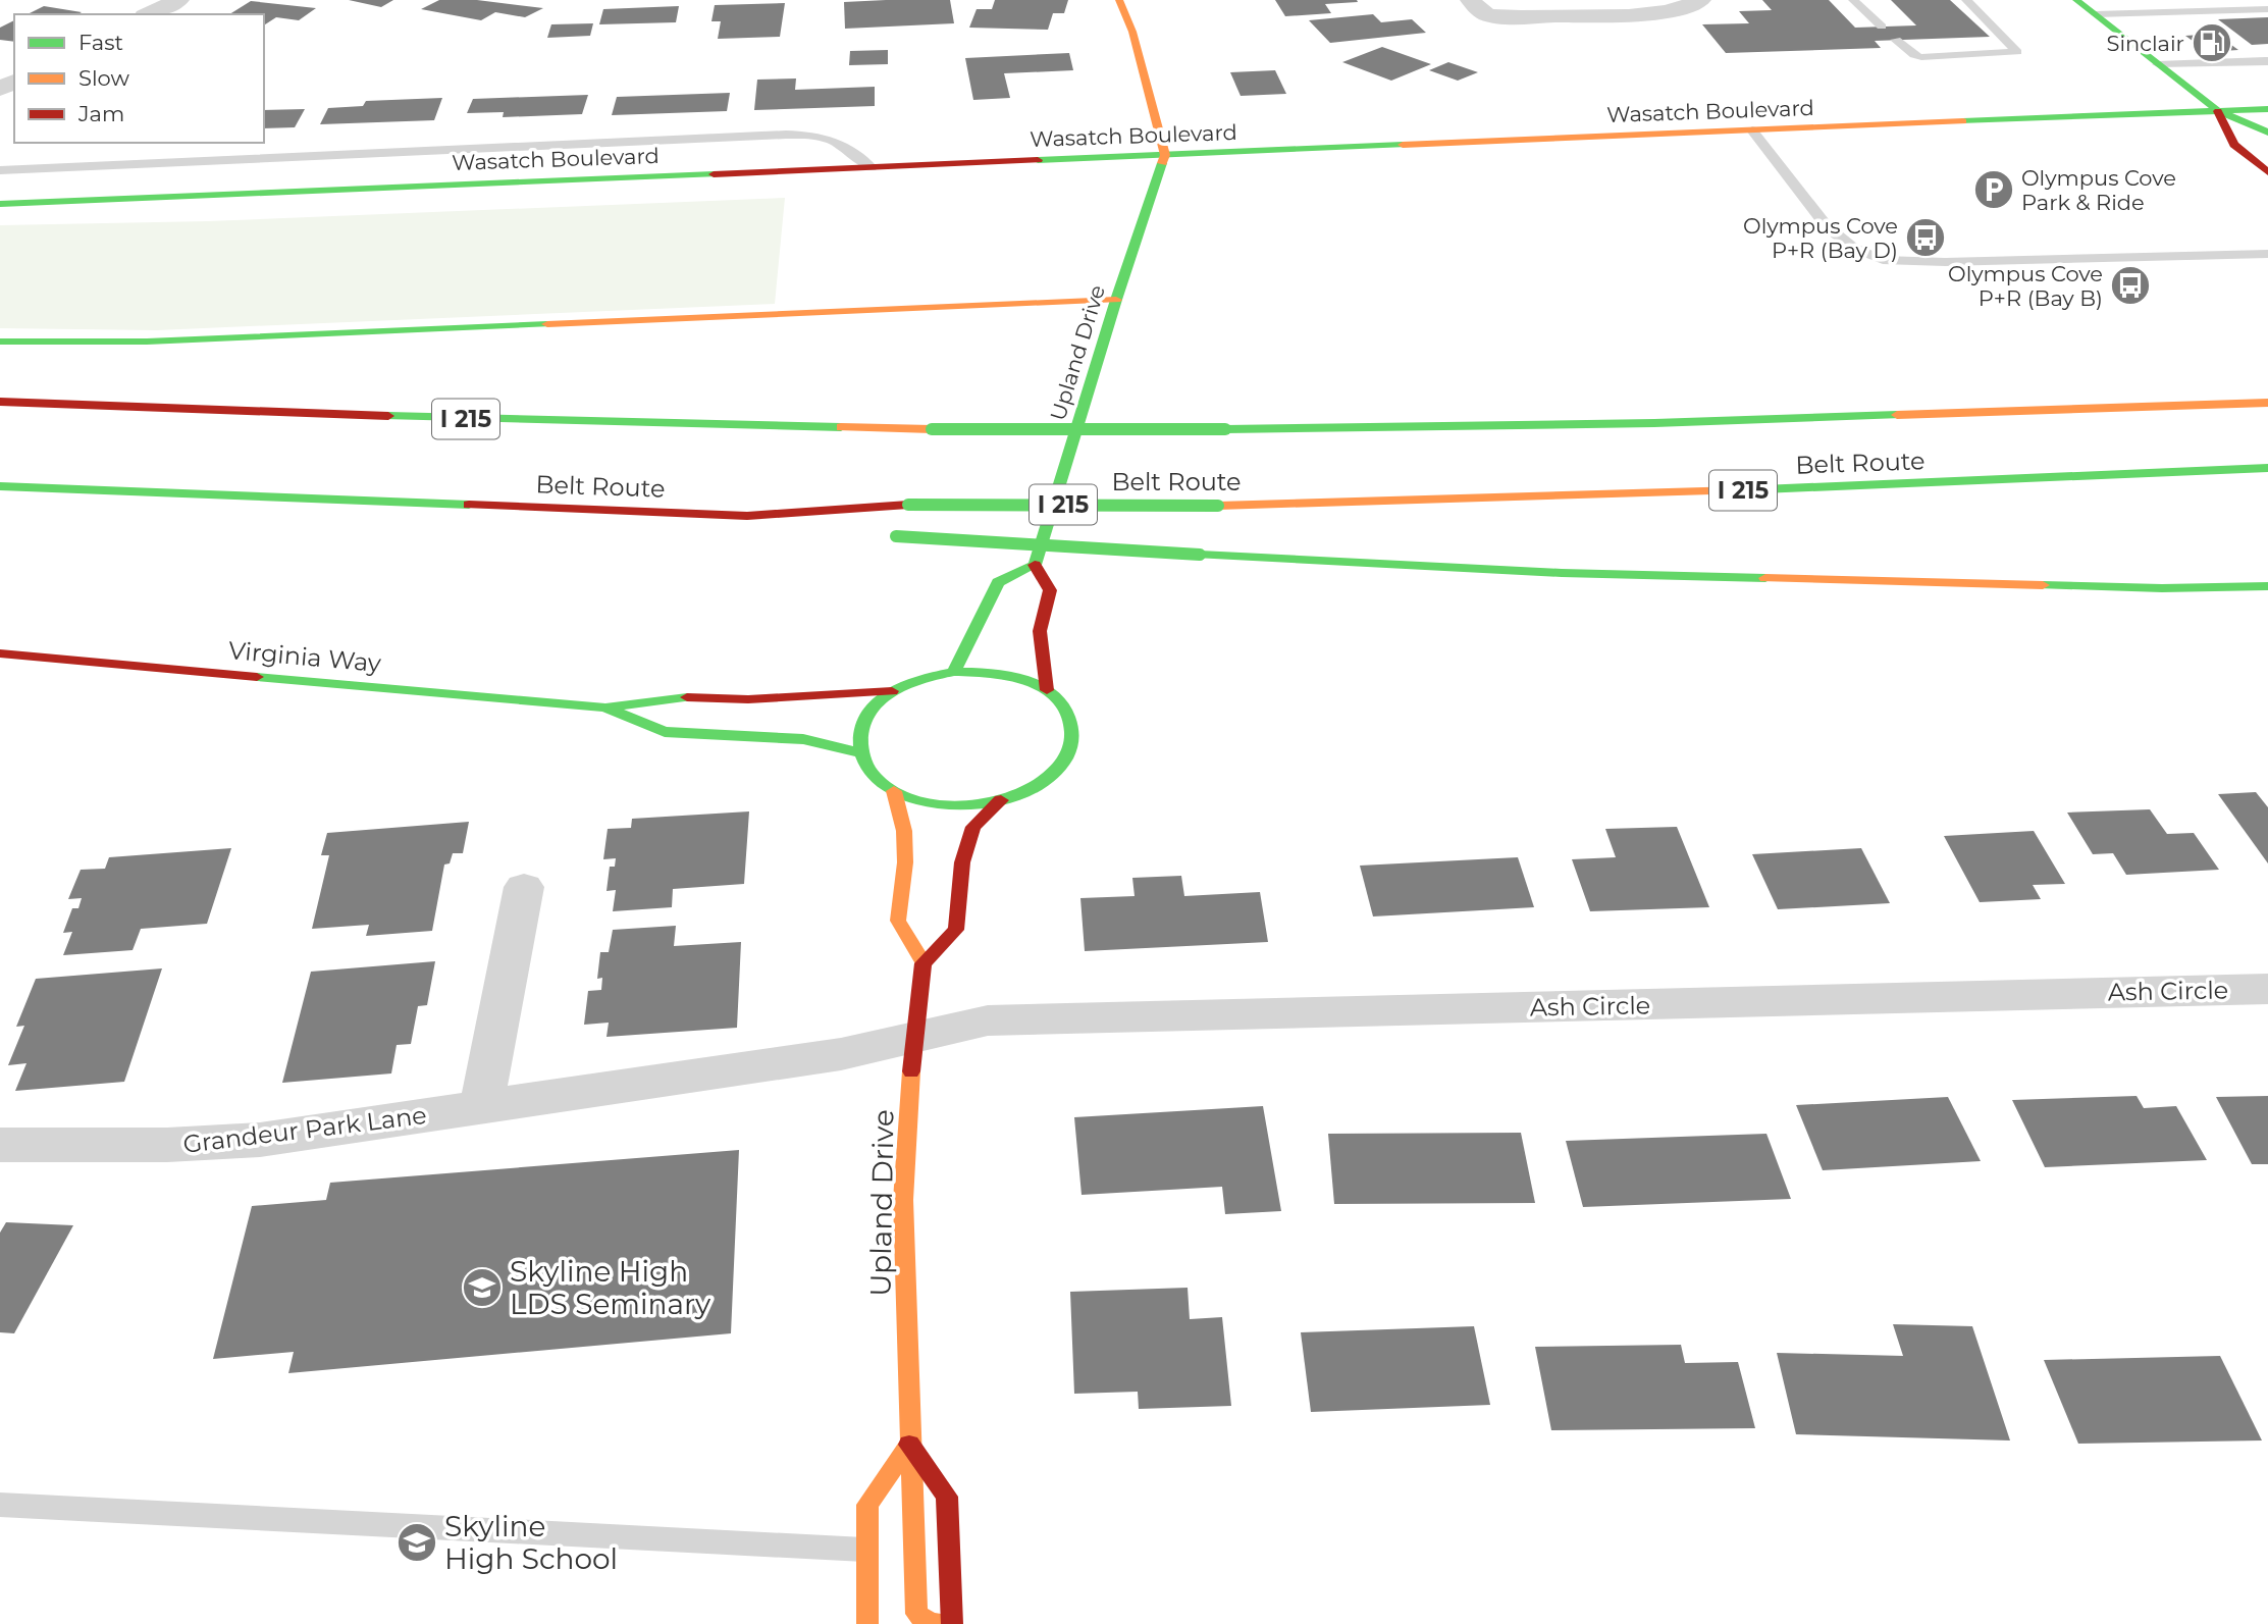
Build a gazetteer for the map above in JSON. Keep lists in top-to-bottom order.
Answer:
{
  "streets": {
    "main road": [
      "Wasatch Boulevard",
      "Upland Drive",
      "I 215",
      "Belt Route",
      "Virginia Way"
    ],
    "street": ["Ash Circle", "Grandeur Park Lane"]
  },
  "crossings": [
    ["Wasatch Boulevard", "Upland Drive"],
    ["Upland Drive", "Ash Circle"],
    ["Upland Drive", "Grandeur Park Lane"],
    ["Ash Circle", "Grandeur Park Lane"]
  ],
  "places": {
    "fuel station": ["Sinclair"],
    "parking": ["Olympus Cove Park & Ride"],
    "bus stop": ["Olympus Cove P+R (Bay D)", "Olympus Cove P+R (Bay B)"],
    "school or university": ["Skyline High LDS Seminary", "Skyline High School"]
  },
  "legend": ["Fast", "Slow", "Jam"]
}
